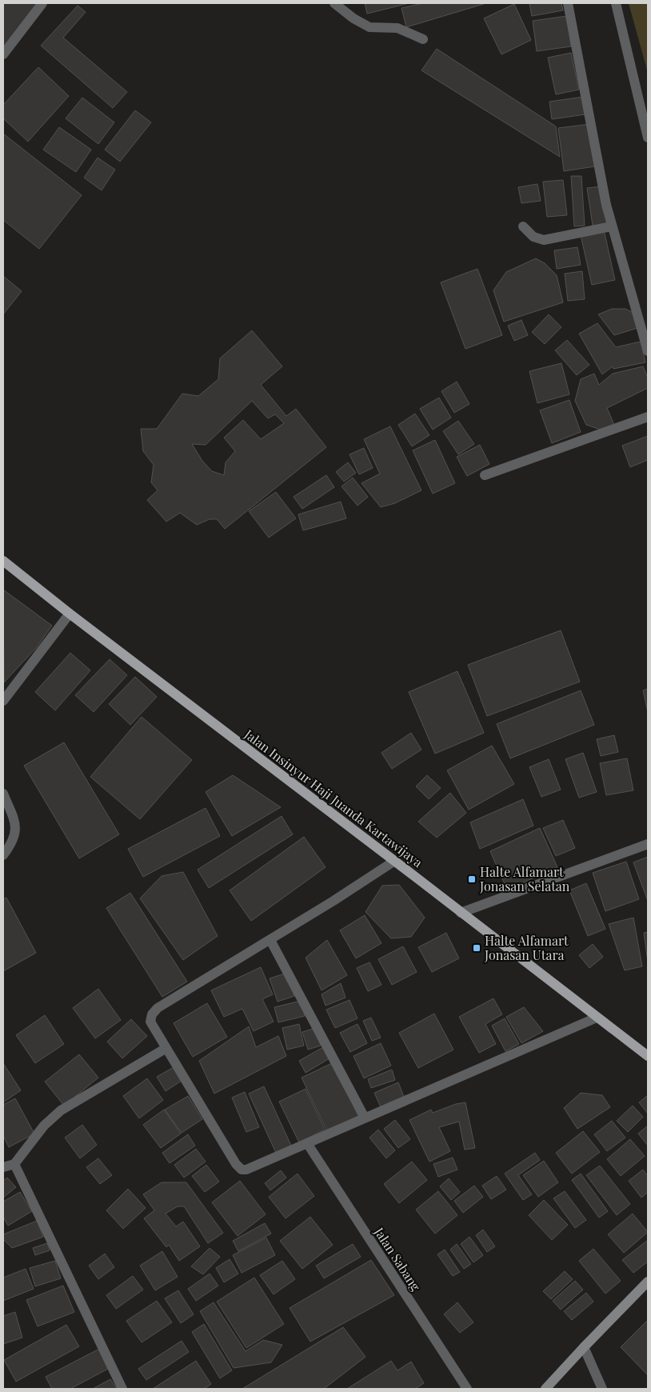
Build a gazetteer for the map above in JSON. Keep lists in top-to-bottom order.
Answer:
{
  "streets": {
    "main road": ["Jalan Insinyur Haji Juanda Kartawijaya"],
    "street": ["Jalan Sabang"]
  },
  "places": {
    "transit": ["Halte Alfamart Jonasan Selatan", "Halte Alfamart Jonasan Utara"]
  }
}
